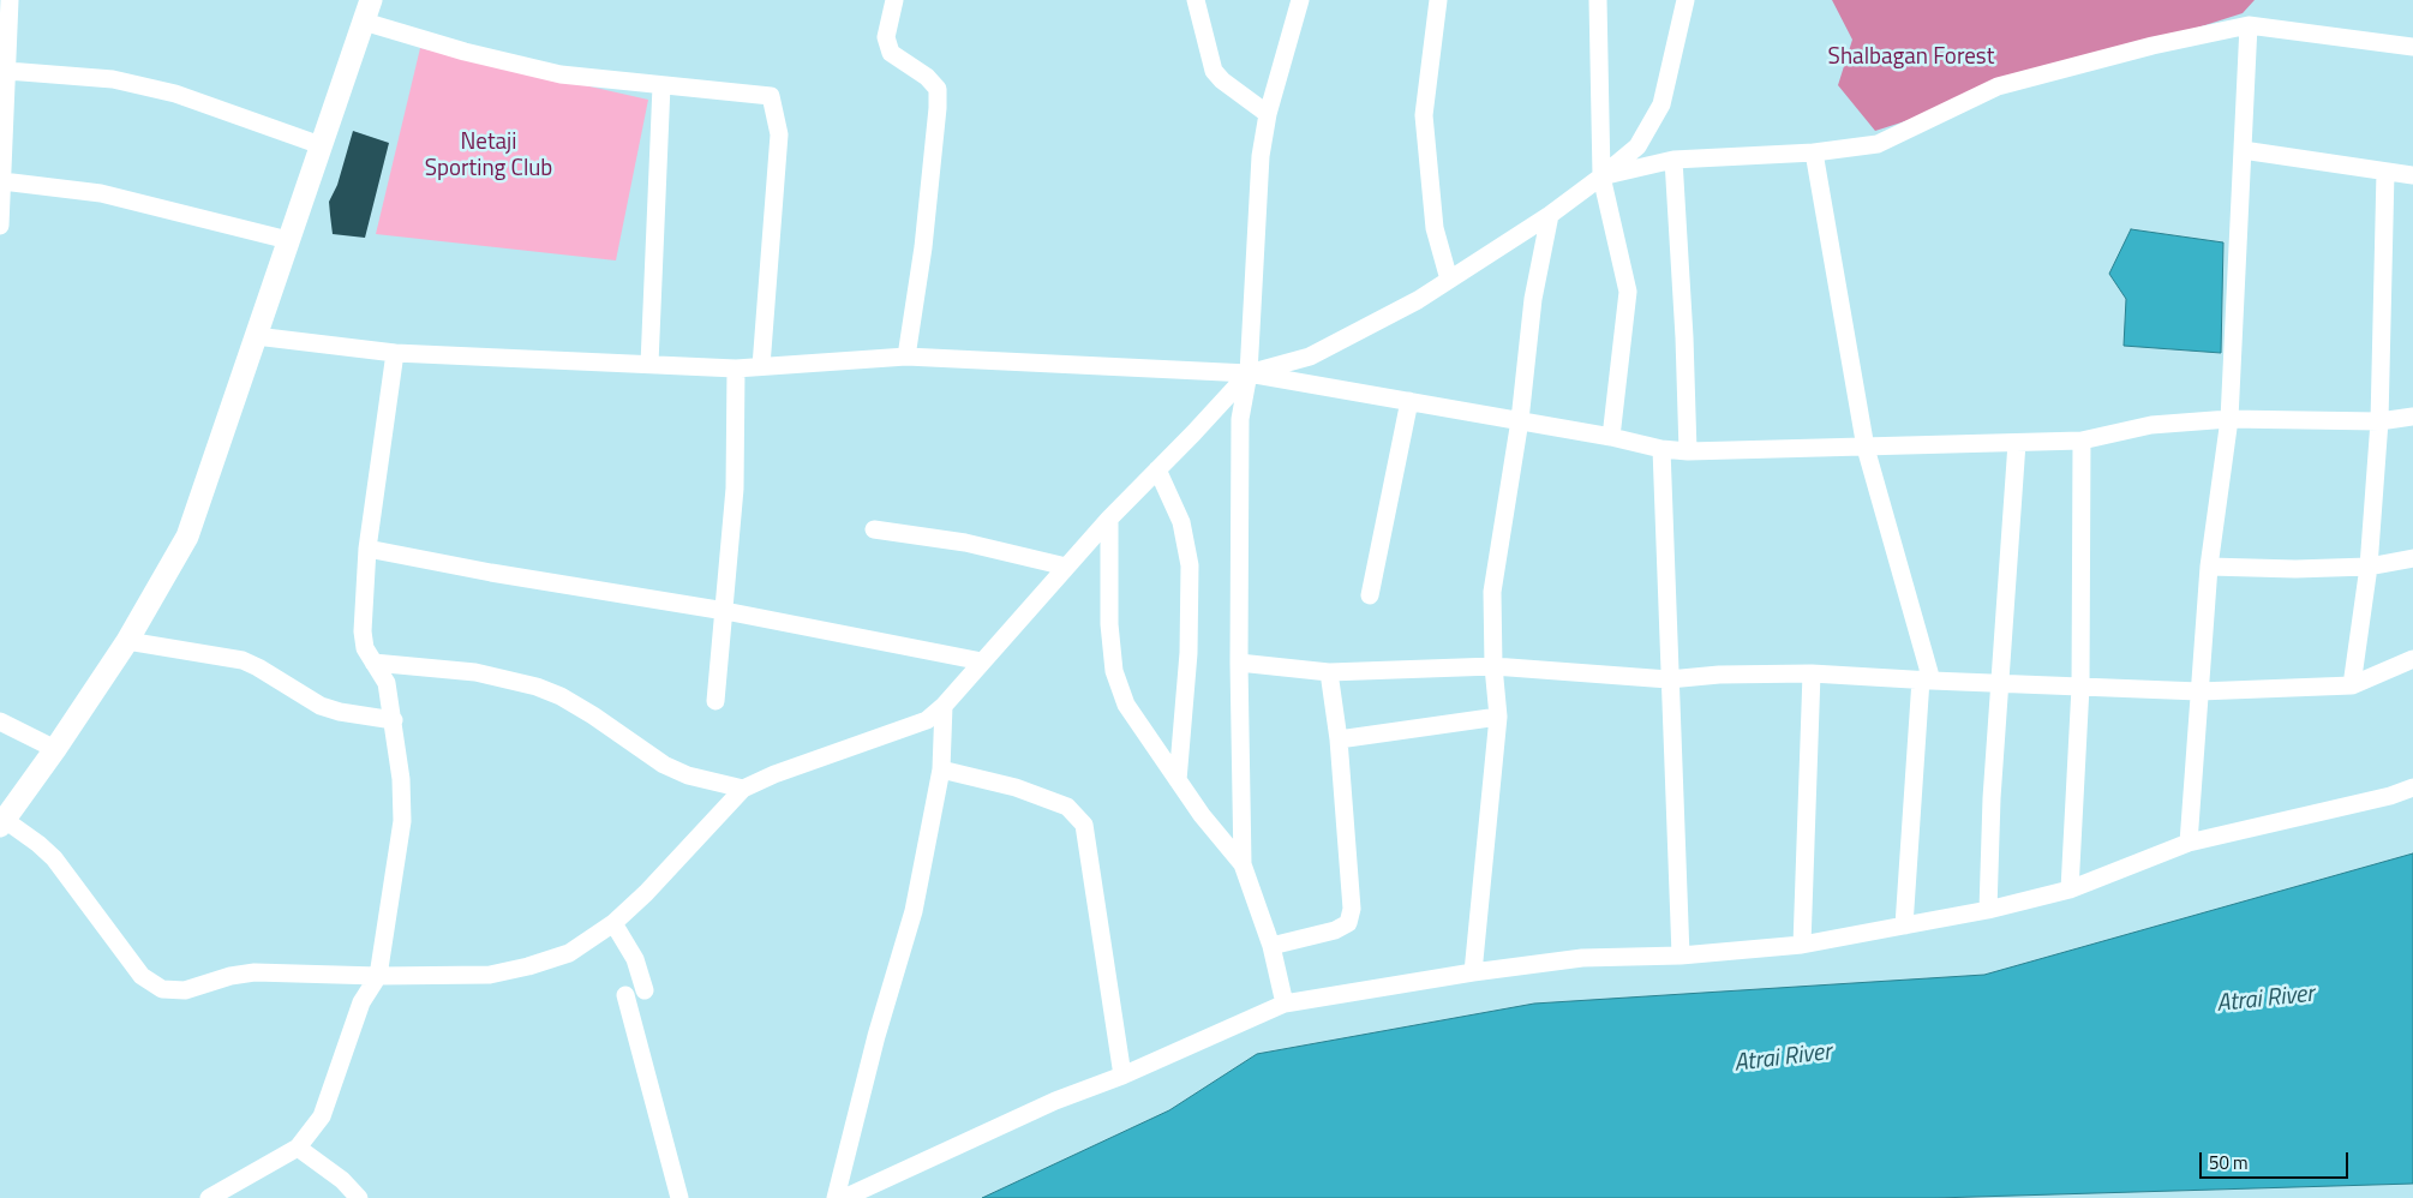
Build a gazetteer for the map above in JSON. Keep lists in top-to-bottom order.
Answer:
{
  "water": ["Atrai River"],
  "parks": ["Shalbagan Forest", "Netaji Sporting Club"],
  "scale_bar": "50 m"
}
